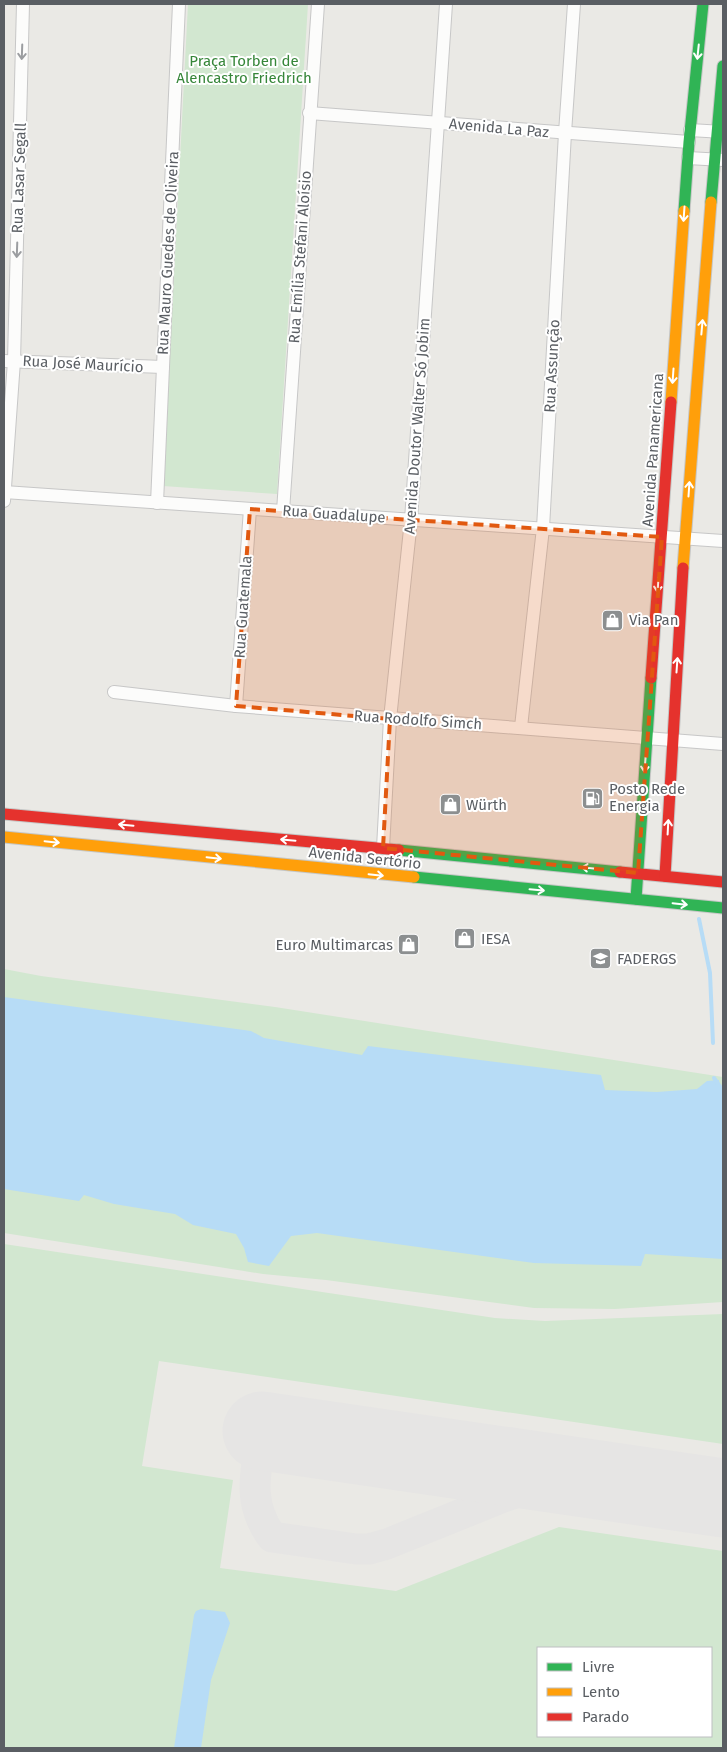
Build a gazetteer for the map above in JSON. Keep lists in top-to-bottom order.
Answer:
{
  "streets": {
    "street": [
      "Avenida La Paz",
      "Rua Lasar Segall",
      "Rua Mauro Guedes de Oliveira",
      "Rua Emília Stefani Aloísio",
      "Rua José Maurício",
      "Rua Assunção",
      "Avenida Doutor Walter Só Jobim",
      "Avenida Panamericana",
      "Rua Guadalupe",
      "Rua Guatemala",
      "Rua Rodolfo Simch",
      "Avenida Sertório"
    ]
  },
  "crossings": [
    ["Avenida La Paz", "Rua Emília Stefani Aloísio"],
    ["Avenida La Paz", "Rua Assunção"],
    ["Avenida La Paz", "Avenida Doutor Walter Só Jobim"],
    ["Avenida La Paz", "Avenida Panamericana"],
    ["Rua Lasar Segall", "Rua José Maurício"],
    ["Rua Lasar Segall", "Rua Guadalupe"],
    ["Rua Mauro Guedes de Oliveira", "Rua José Maurício"],
    ["Rua Mauro Guedes de Oliveira", "Rua Guadalupe"],
    ["Rua Emília Stefani Aloísio", "Rua Guadalupe"],
    ["Rua Assunção", "Rua Guadalupe"],
    ["Rua Assunção", "Rua Rodolfo Simch"],
    ["Avenida Doutor Walter Só Jobim", "Rua Guadalupe"],
    ["Avenida Doutor Walter Só Jobim", "Rua Rodolfo Simch"],
    ["Avenida Doutor Walter Só Jobim", "Avenida Sertório"],
    ["Avenida Panamericana", "Rua Guadalupe"],
    ["Avenida Panamericana", "Rua Rodolfo Simch"],
    ["Avenida Panamericana", "Avenida Sertório"],
    ["Rua Guadalupe", "Rua Guatemala"],
    ["Rua Guatemala", "Rua Rodolfo Simch"]
  ],
  "one_way": ["Rua Lasar Segall"],
  "parks": ["Praça Torben de Alencastro Friedrich"],
  "places": {
    "shop": [
      "Via Pan",
      "Würth",
      "IESA",
      "Euro Multimarcas"
    ],
    "fuel station": ["Posto Rede Energia"],
    "school or university": ["FADERGS"]
  },
  "legend": ["Livre", "Lento", "Parado"]
}
